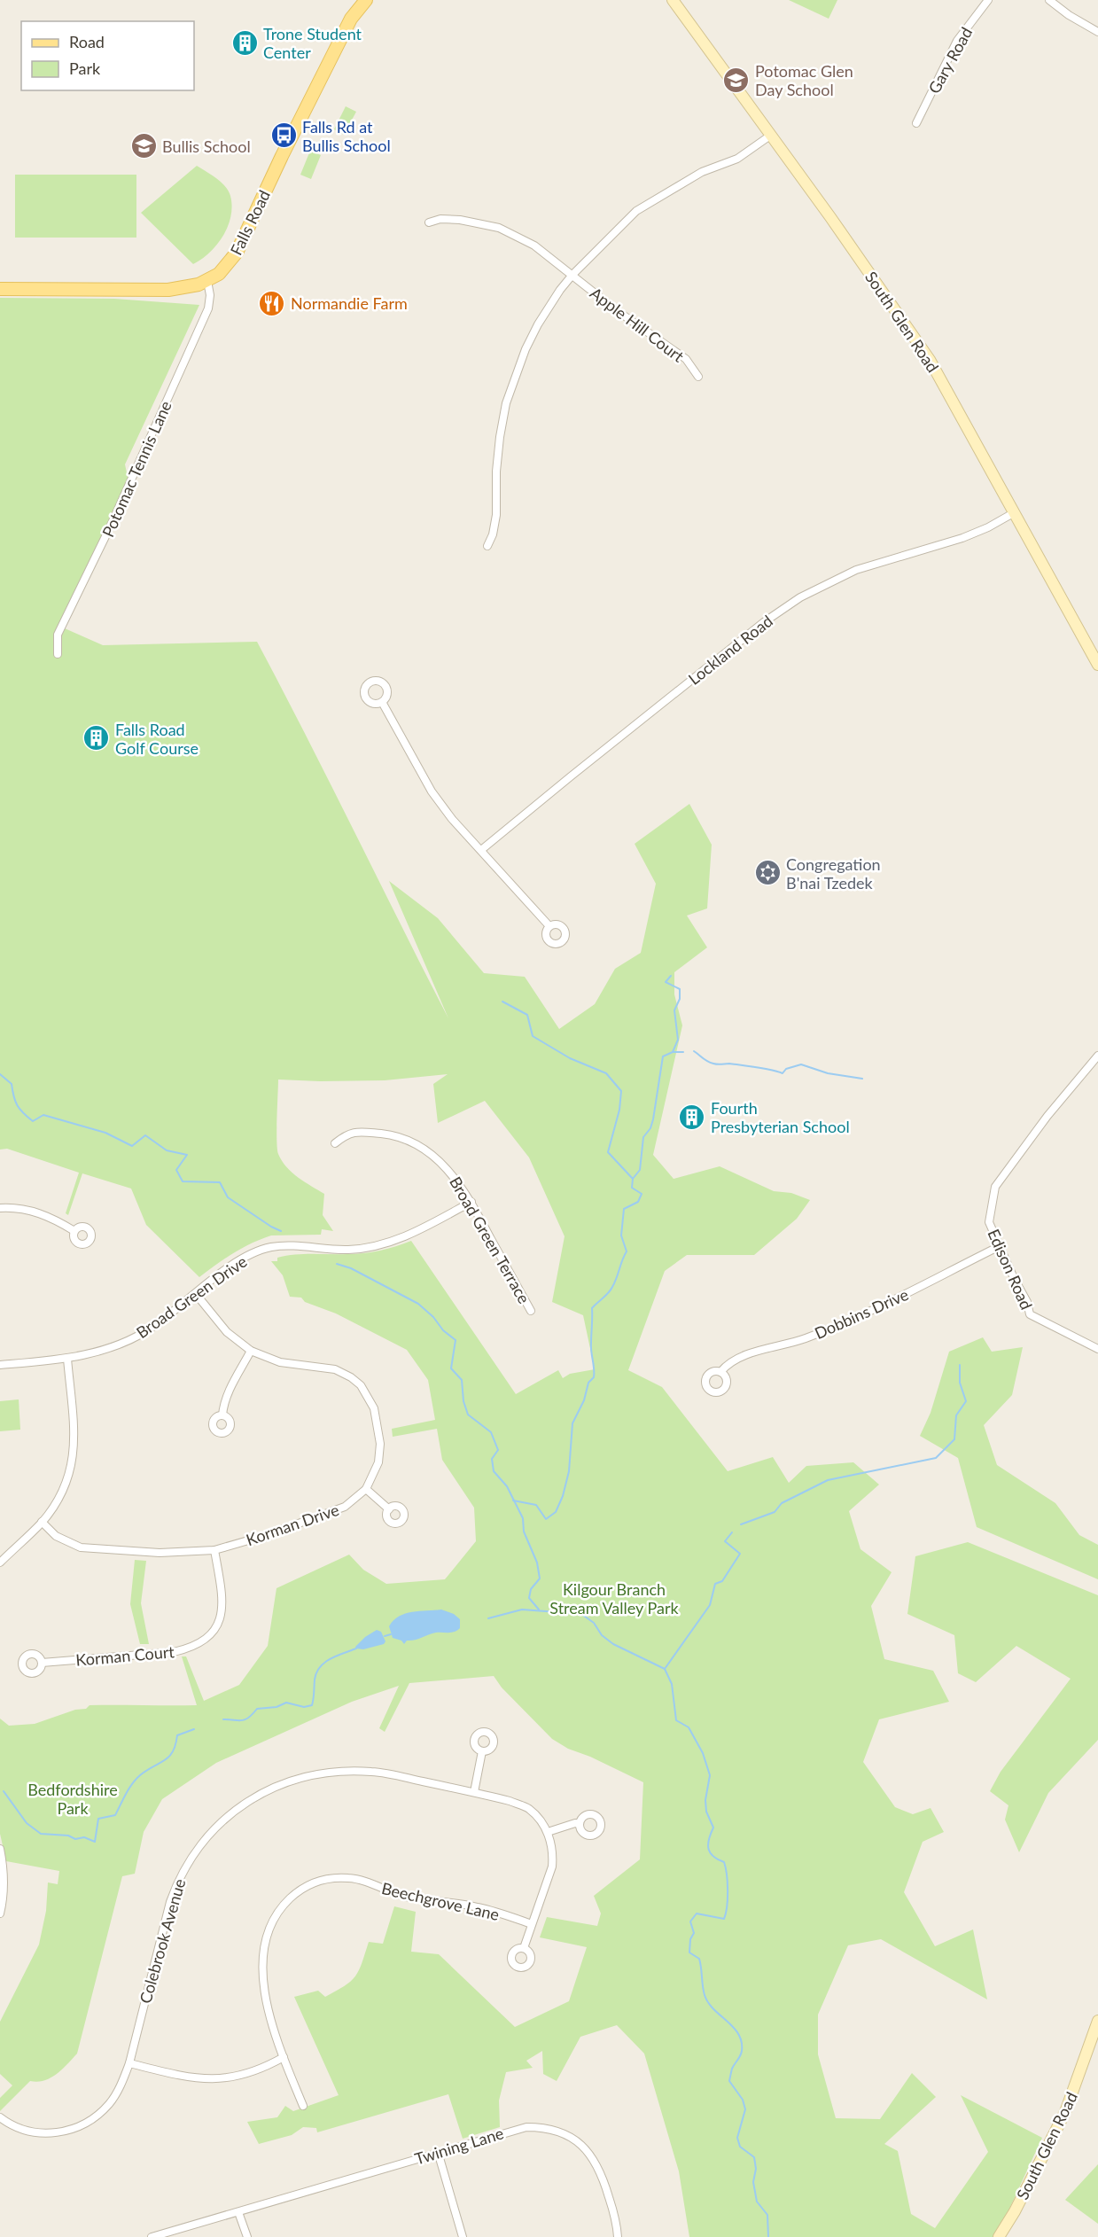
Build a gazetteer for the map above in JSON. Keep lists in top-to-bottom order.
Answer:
{
  "streets": {
    "main road": ["Falls Road", "South Glen Road"],
    "street": [
      "Gary Road",
      "Apple Hill Court",
      "Potomac Tennis Lane",
      "Lockland Road",
      "Broad Green Terrace",
      "Edison Road",
      "Broad Green Drive",
      "Dobbins Drive",
      "Korman Drive",
      "Korman Court",
      "Beechgrove Lane",
      "Colebrook Avenue",
      "Twining Lane"
    ]
  },
  "crossings": [
    ["Falls Road", "Potomac Tennis Lane"],
    ["South Glen Road", "Lockland Road"],
    ["Broad Green Terrace", "Broad Green Drive"],
    ["Edison Road", "Dobbins Drive"],
    ["Broad Green Drive", "Korman Drive"],
    ["Korman Drive", "Korman Court"],
    ["Beechgrove Lane", "Colebrook Avenue"]
  ],
  "parks": ["Kilgour Branch Stream Valley Park", "Bedfordshire Park"],
  "places": {
    "building": ["Trone Student Center", "Falls Road Golf Course", "Fourth Presbyterian School"],
    "school or university": ["Potomac Glen Day School", "Bullis School"],
    "bus stop": ["Falls Rd at Bullis School"],
    "restaurant": ["Normandie Farm"],
    "synagogue": ["Congregation B'nai Tzedek"]
  },
  "legend": ["Road", "Park"]
}
